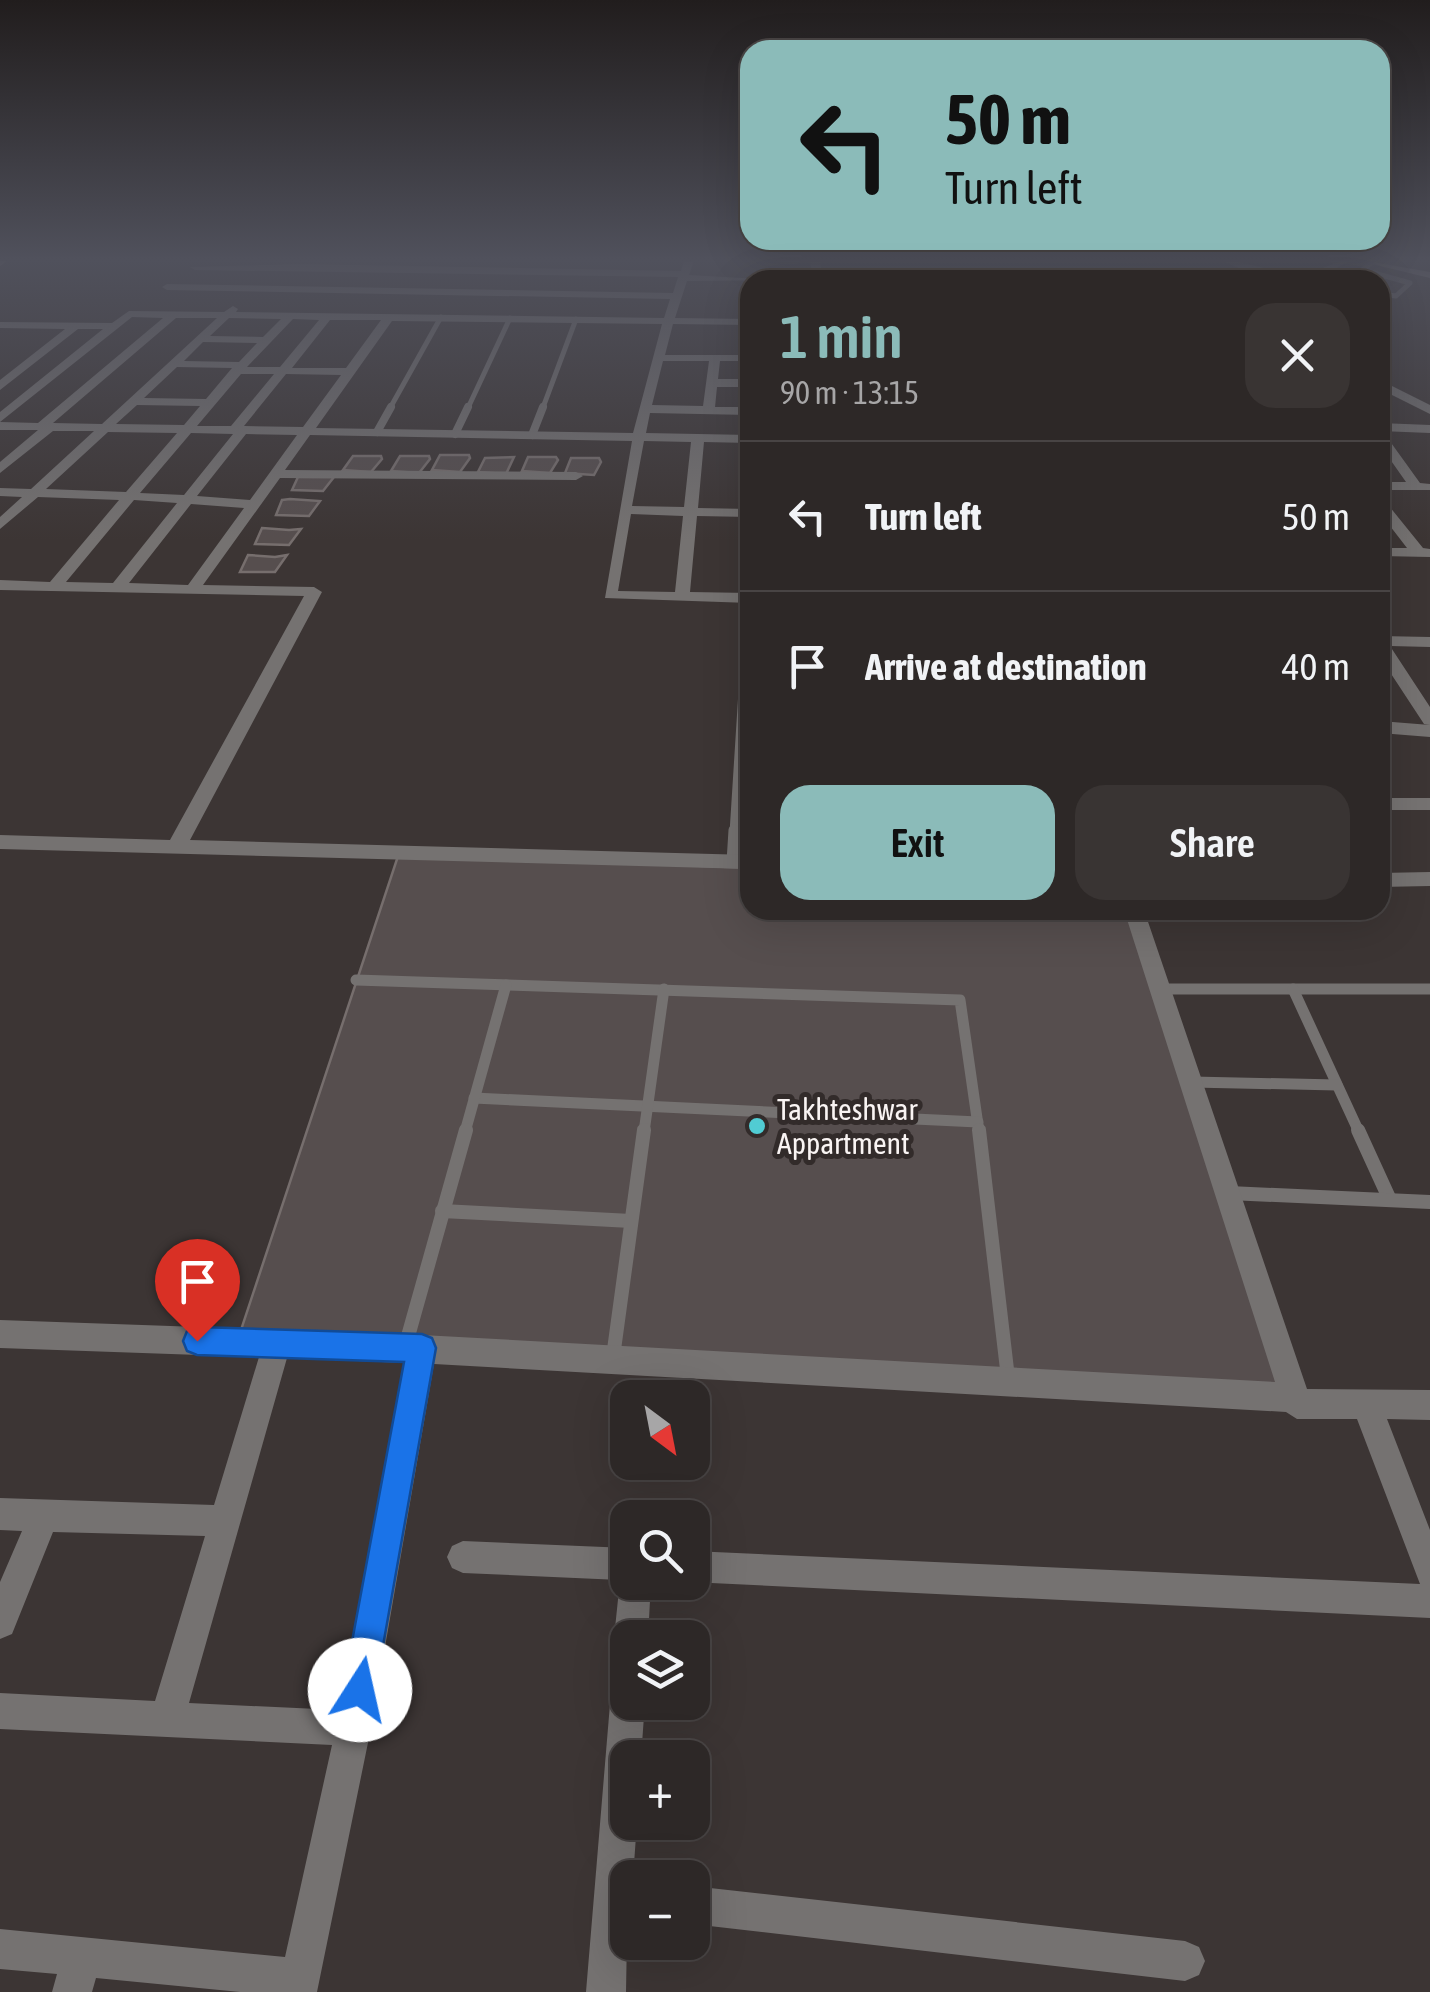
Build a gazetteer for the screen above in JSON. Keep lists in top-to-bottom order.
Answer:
{
  "places": ["Takhteshwar Appartment"],
  "north": "bottom right",
  "page": {
    "turn": ["50 m", "Turn left"],
    "heading": ["1 min", "90 m · 13:15"],
    "list": [
      {
        "name": "Turn left",
        "value": "50 m"
      },
      {
        "name": "Arrive at destination",
        "value": "40 m"
      }
    ],
    "buttons": ["Exit", "Share"],
    "map_buttons": ["+", "−"]
  }
}
